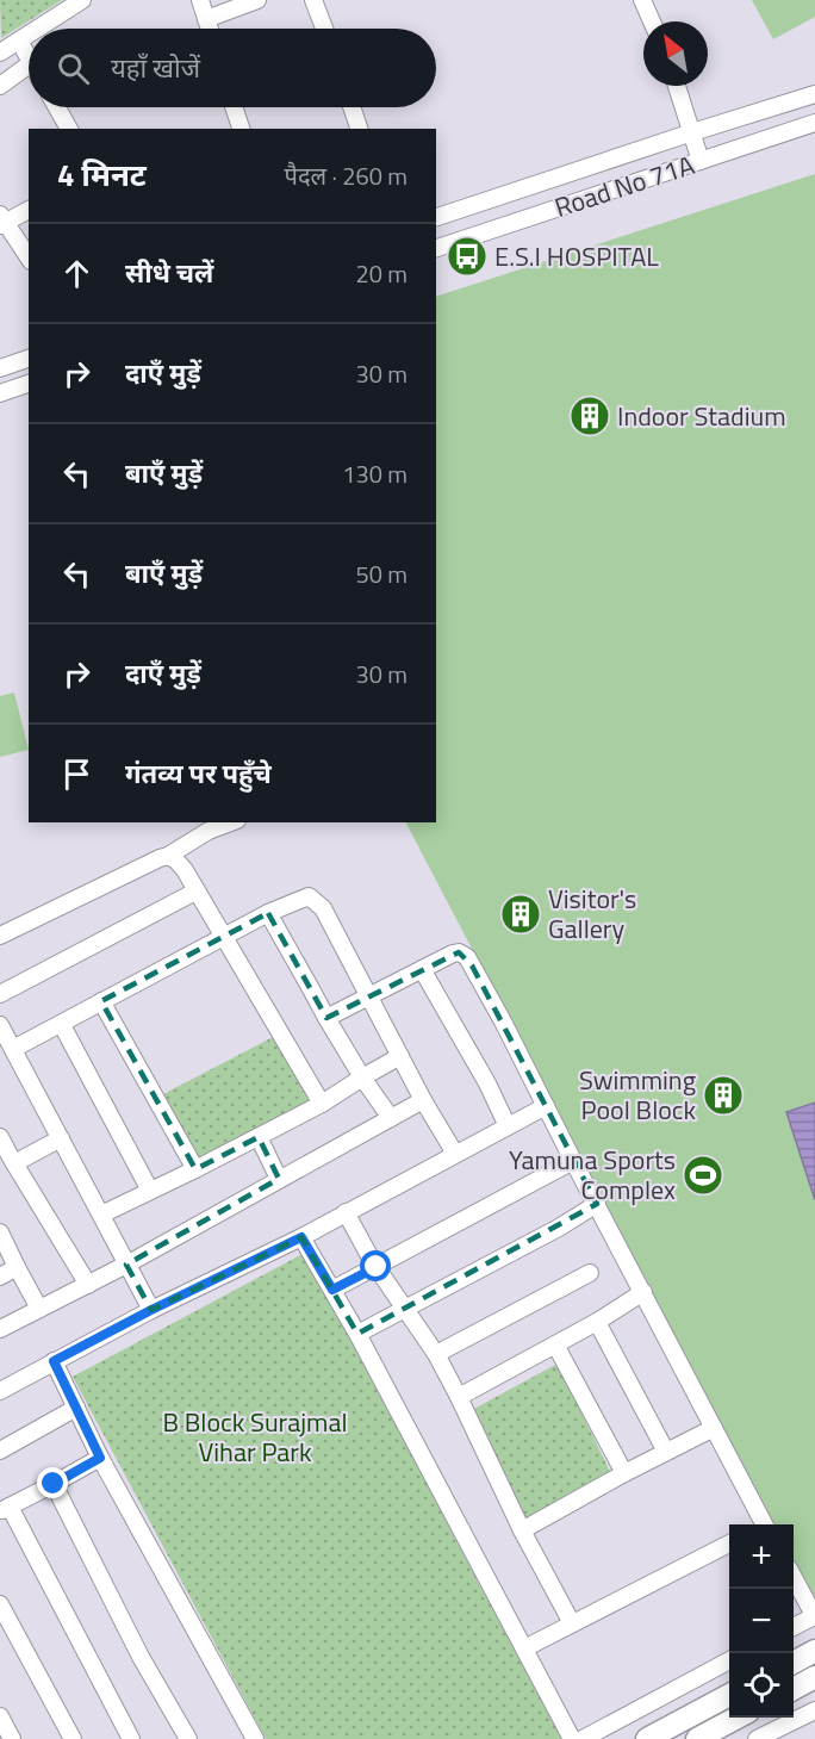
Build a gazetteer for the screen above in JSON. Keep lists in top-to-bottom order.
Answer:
{
  "streets": {
    "street": ["Road No 71A"]
  },
  "parks": ["B Block Surajmal Vihar Park"],
  "places": {
    "bus stop": ["E.S.I HOSPITAL"],
    "building": ["Indoor Stadium", "Visitor's Gallery", "Swimming Pool Block"],
    "sports": ["Yamuna Sports Complex"]
  },
  "north": "top left",
  "page": {
    "search": "यहाँ खोजें",
    "heading": ["4 मिनट", "पैदल · 260 m"],
    "list": [
      ["सीधे चलें", "20 m"],
      ["दाएँ मुड़ें", "30 m"],
      ["बाएँ मुड़ें", "130 m"],
      ["बाएँ मुड़ें", "50 m"],
      ["दाएँ मुड़ें", "30 m"],
      "गंतव्य पर पहुँचे"
    ],
    "map_buttons": ["+", "−"]
  }
}
